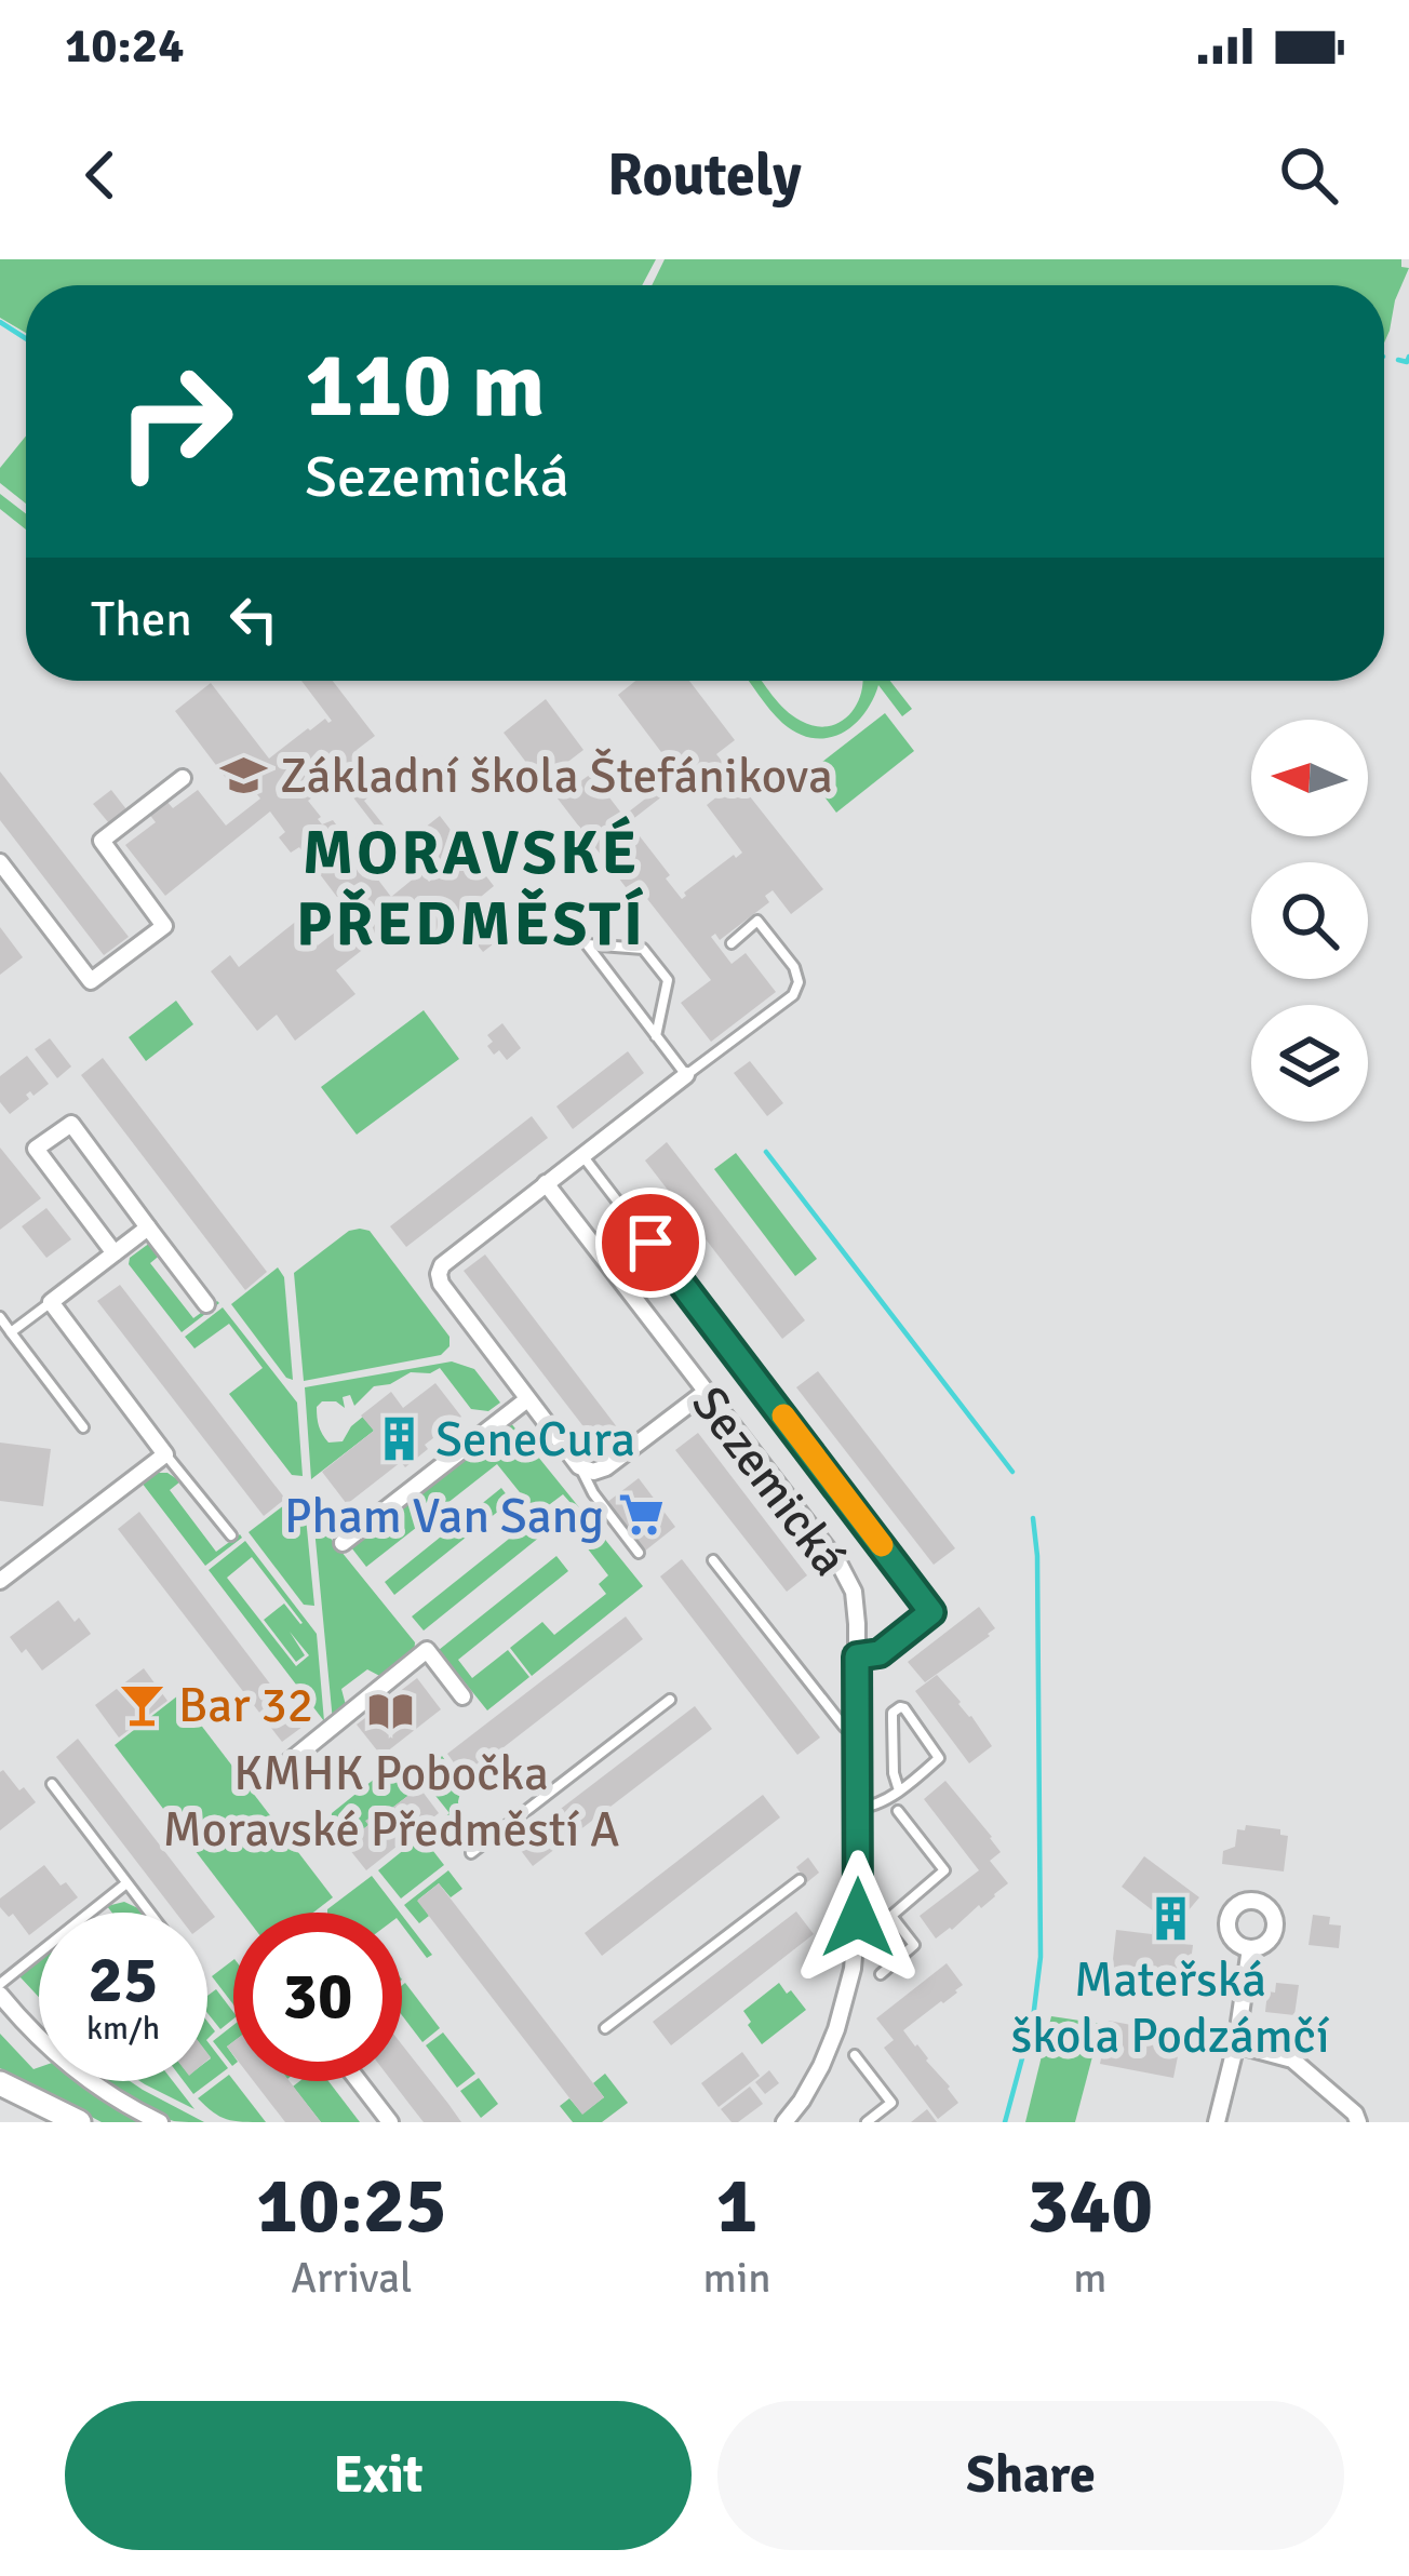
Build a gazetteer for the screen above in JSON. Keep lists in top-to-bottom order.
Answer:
{
  "streets": {
    "street": ["Sezemická"]
  },
  "districts": ["MORAVSKÉ PŘEDMĚSTÍ"],
  "places": {
    "school or university": ["Základní škola Štefánikova"],
    "building": ["SeneCura", "Mateřská škola Podzámčí"],
    "supermarket": ["Pham Van Sang"],
    "bar": ["Bar 32"],
    "library": ["KMHK Pobočka Moravské Předměstí A"]
  },
  "north": "left",
  "page": {
    "status": "10:24",
    "header": "Routely",
    "turn": ["110 m", "Sezemická"],
    "then": "Then",
    "speed": "25 km/h",
    "limit": "30",
    "eta": [
      "10:25",
      "Arrival",
      "1",
      "min",
      "340",
      "m"
    ],
    "buttons": ["Exit", "Share"]
  }
}
